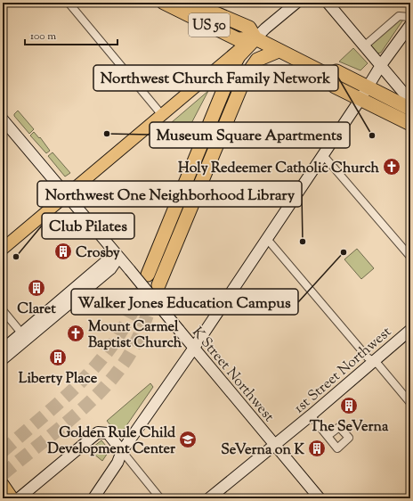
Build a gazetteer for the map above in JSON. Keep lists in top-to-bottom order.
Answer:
{
  "streets": {
    "highway": ["US 50"],
    "main road": ["1st Street Northwest", "K Street Northwest"]
  },
  "crossings": [
    ["1st Street Northwest", "K Street Northwest"]
  ],
  "places": {
    "other": [
      "Museum Square Apartments",
      "Northwest Church Family Network",
      "Northwest One Neighborhood Library",
      "Walker Jones Education Campus",
      "Club Pilates"
    ],
    "church": ["Holy Redeemer Catholic Church", "Mount Carmel Baptist Church"],
    "building": [
      "Crosby",
      "Claret",
      "Liberty Place",
      "The SeVerna",
      "SeVerna on K"
    ],
    "school or university": ["Golden Rule Child Development Center"]
  },
  "scale_bar": "100 m"
}
